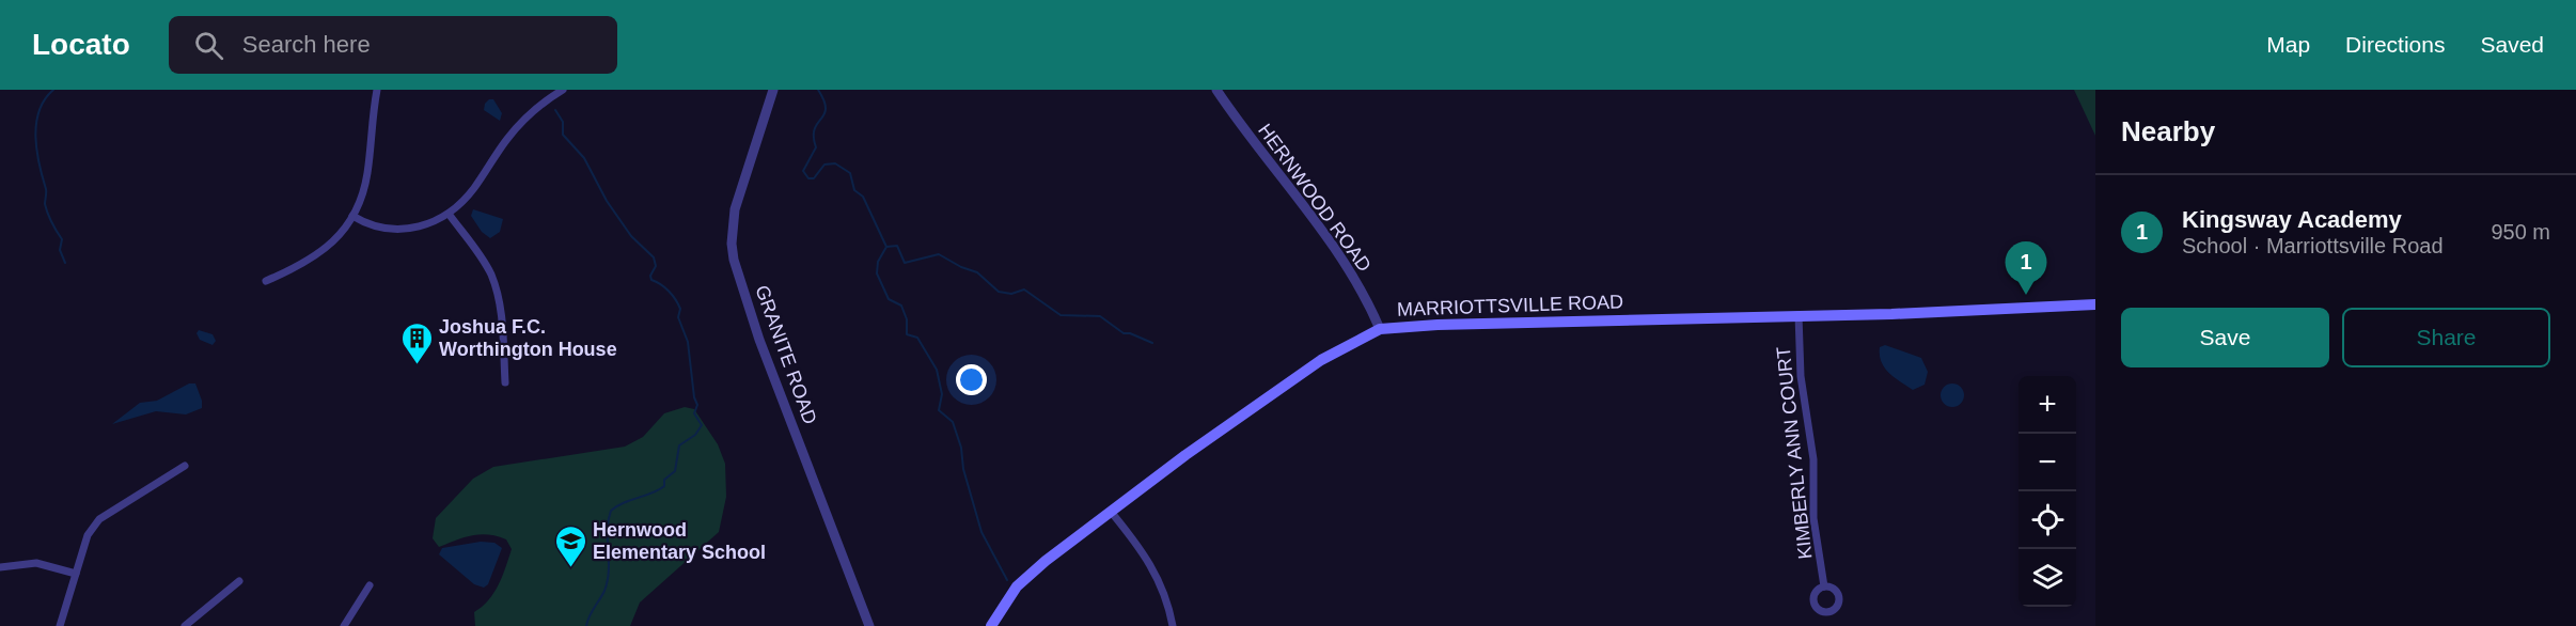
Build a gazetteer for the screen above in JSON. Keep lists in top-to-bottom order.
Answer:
{
  "streets": {
    "main road": ["MARRIOTTSVILLE ROAD"],
    "street": ["HERNWOOD ROAD", "GRANITE ROAD", "KIMBERLY ANN COURT"]
  },
  "crossings": [
    ["HERNWOOD ROAD", "MARRIOTTSVILLE ROAD"],
    ["MARRIOTTSVILLE ROAD", "KIMBERLY ANN COURT"]
  ],
  "places": {
    "building": ["Joshua F.C. Worthington House"],
    "school or university": ["Hernwood Elementary School"]
  },
  "page": {
    "header": "Locato",
    "search": "Search here",
    "nav": ["Map", "Directions", "Saved"],
    "heading": "Nearby",
    "list": [
      {
        "mark": "1",
        "name": "Kingsway Academy",
        "note": "School · Marriottsville Road",
        "value": "950 m"
      }
    ],
    "pins": "1",
    "buttons": ["Save", "Share"],
    "map_buttons": ["+", "−"]
  }
}
